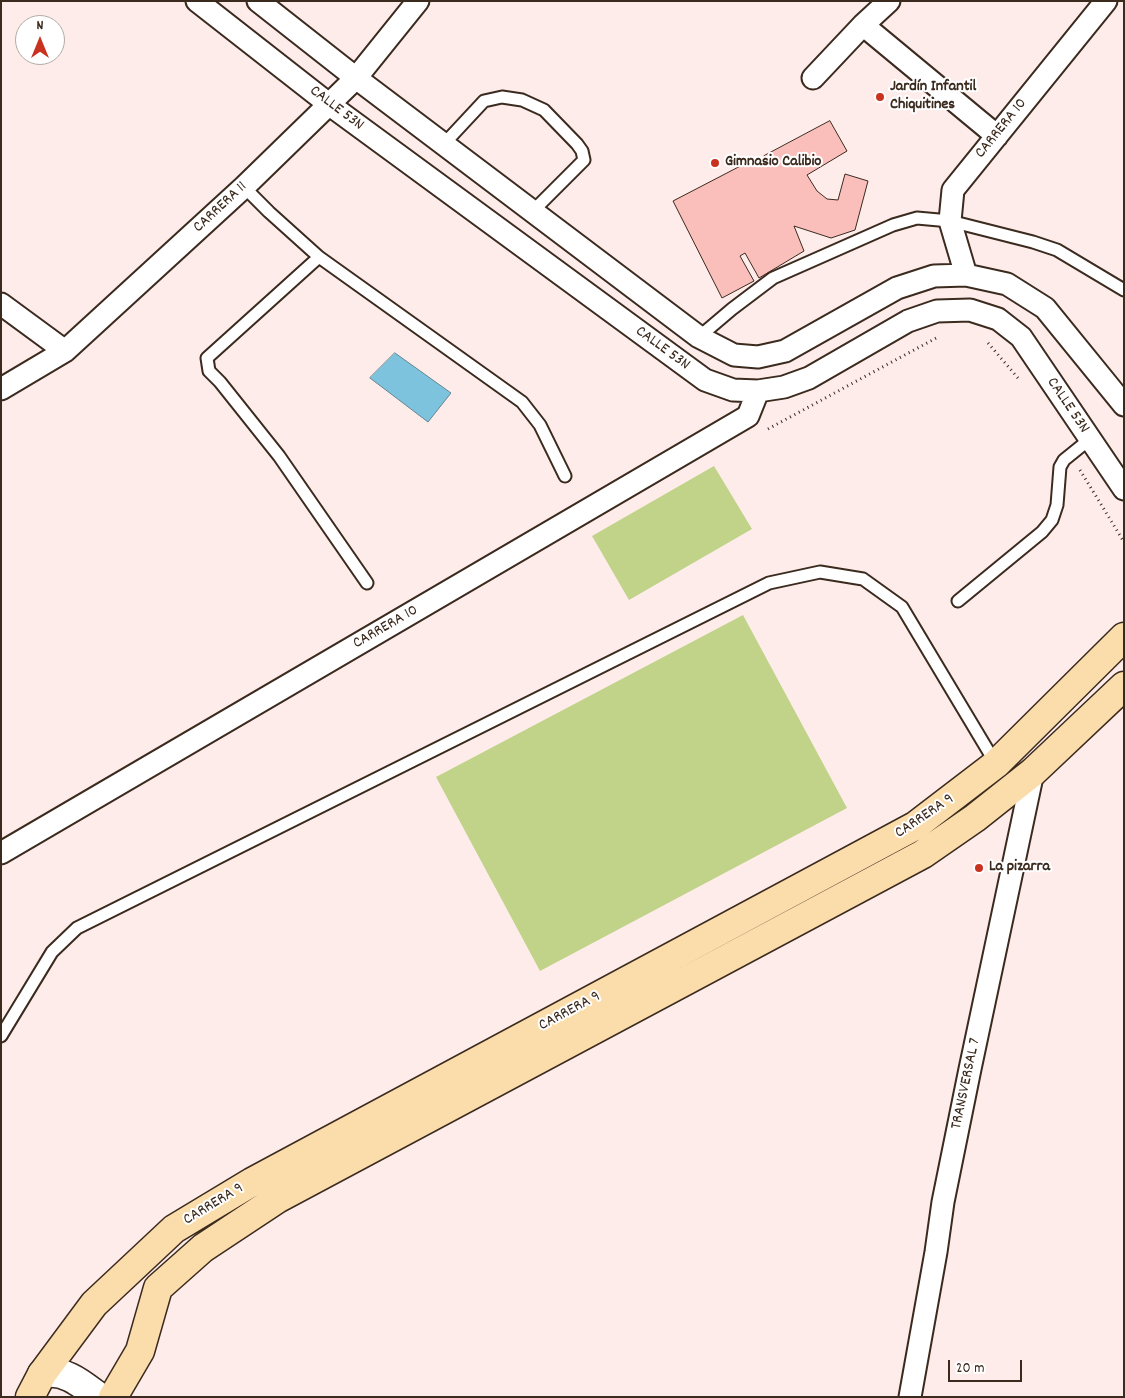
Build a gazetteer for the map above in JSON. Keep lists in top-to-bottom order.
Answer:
{
  "streets": {
    "main road": ["CARRERA 9"],
    "street": [
      "CALLE 53N",
      "CARRERA 10",
      "CARRERA 11",
      "TRANSVERSAL 7"
    ]
  },
  "crossings": [
    ["CALLE 53N", "CARRERA 10"],
    ["CALLE 53N", "CARRERA 11"],
    ["CARRERA 9", "TRANSVERSAL 7"]
  ],
  "places": ["Jardín Infantil Chiquitines", "Gimnasio Calibio", "La pizarra"],
  "scale_bar": "20 m",
  "north": "top"
}
